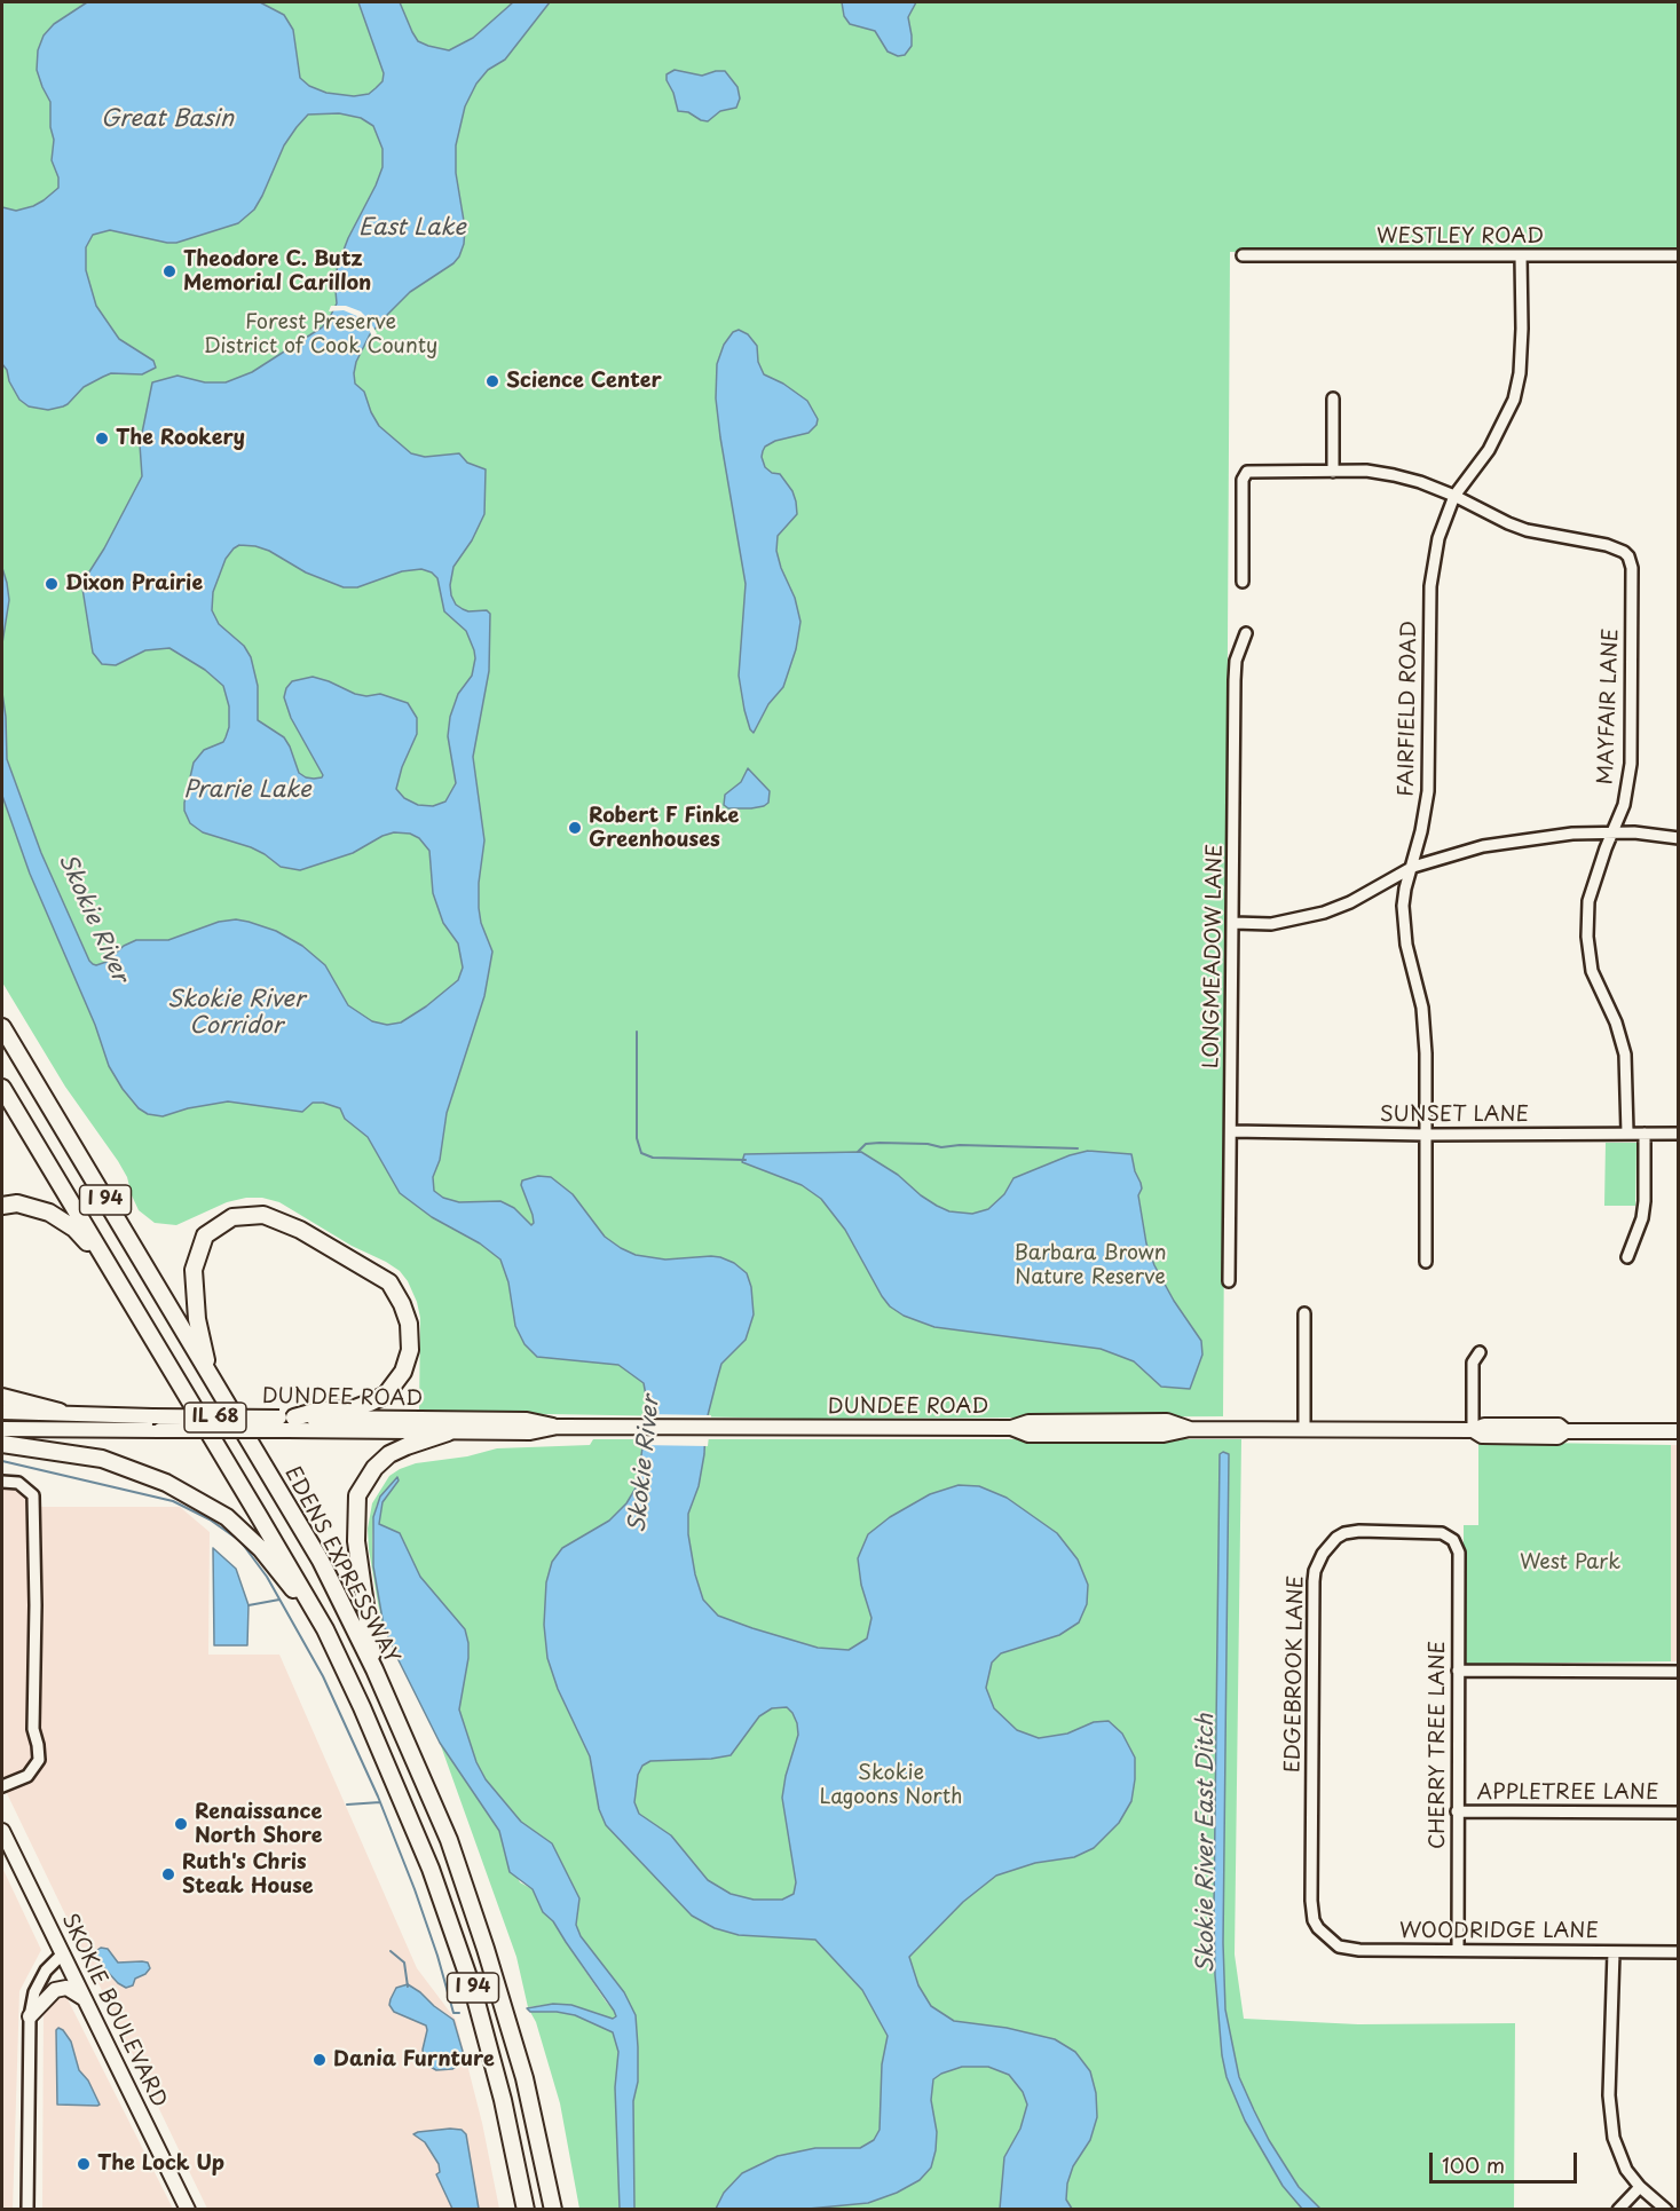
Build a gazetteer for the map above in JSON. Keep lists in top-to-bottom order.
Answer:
{
  "streets": {
    "highway": ["I 94", "EDENS EXPRESSWAY"],
    "main road": ["DUNDEE ROAD", "IL 68", "SKOKIE BOULEVARD"],
    "street": [
      "WESTLEY ROAD",
      "MAYFAIR LANE",
      "FAIRFIELD ROAD",
      "LONGMEADOW LANE",
      "SUNSET LANE",
      "EDGEBROOK LANE",
      "CHERRY TREE LANE",
      "APPLETREE LANE",
      "WOODRIDGE LANE"
    ]
  },
  "crossings": [
    ["WESTLEY ROAD", "FAIRFIELD ROAD"],
    ["MAYFAIR LANE", "FAIRFIELD ROAD"],
    ["MAYFAIR LANE", "SUNSET LANE"],
    ["FAIRFIELD ROAD", "SUNSET LANE"],
    ["LONGMEADOW LANE", "SUNSET LANE"],
    ["EDGEBROOK LANE", "CHERRY TREE LANE"],
    ["EDGEBROOK LANE", "WOODRIDGE LANE"],
    ["CHERRY TREE LANE", "APPLETREE LANE"],
    ["CHERRY TREE LANE", "WOODRIDGE LANE"]
  ],
  "water": [
    "Great Basin",
    "East Lake",
    "Prarie Lake",
    "Skokie River",
    "Skokie River Corridor",
    "Skokie River East Ditch"
  ],
  "parks": [
    "Forest Preserve District of Cook County",
    "Barbara Brown Nature Reserve",
    "West Park",
    "Skokie Lagoons North"
  ],
  "places": [
    "Theodore C. Butz Memorial Carillon",
    "Science Center",
    "The Rookery",
    "Dixon Prairie",
    "Robert F Finke Greenhouses",
    "Renaissance North Shore",
    "Ruth's Chris Steak House",
    "Dania Furnture",
    "The Lock Up"
  ],
  "scale_bar": "100 m"
}
